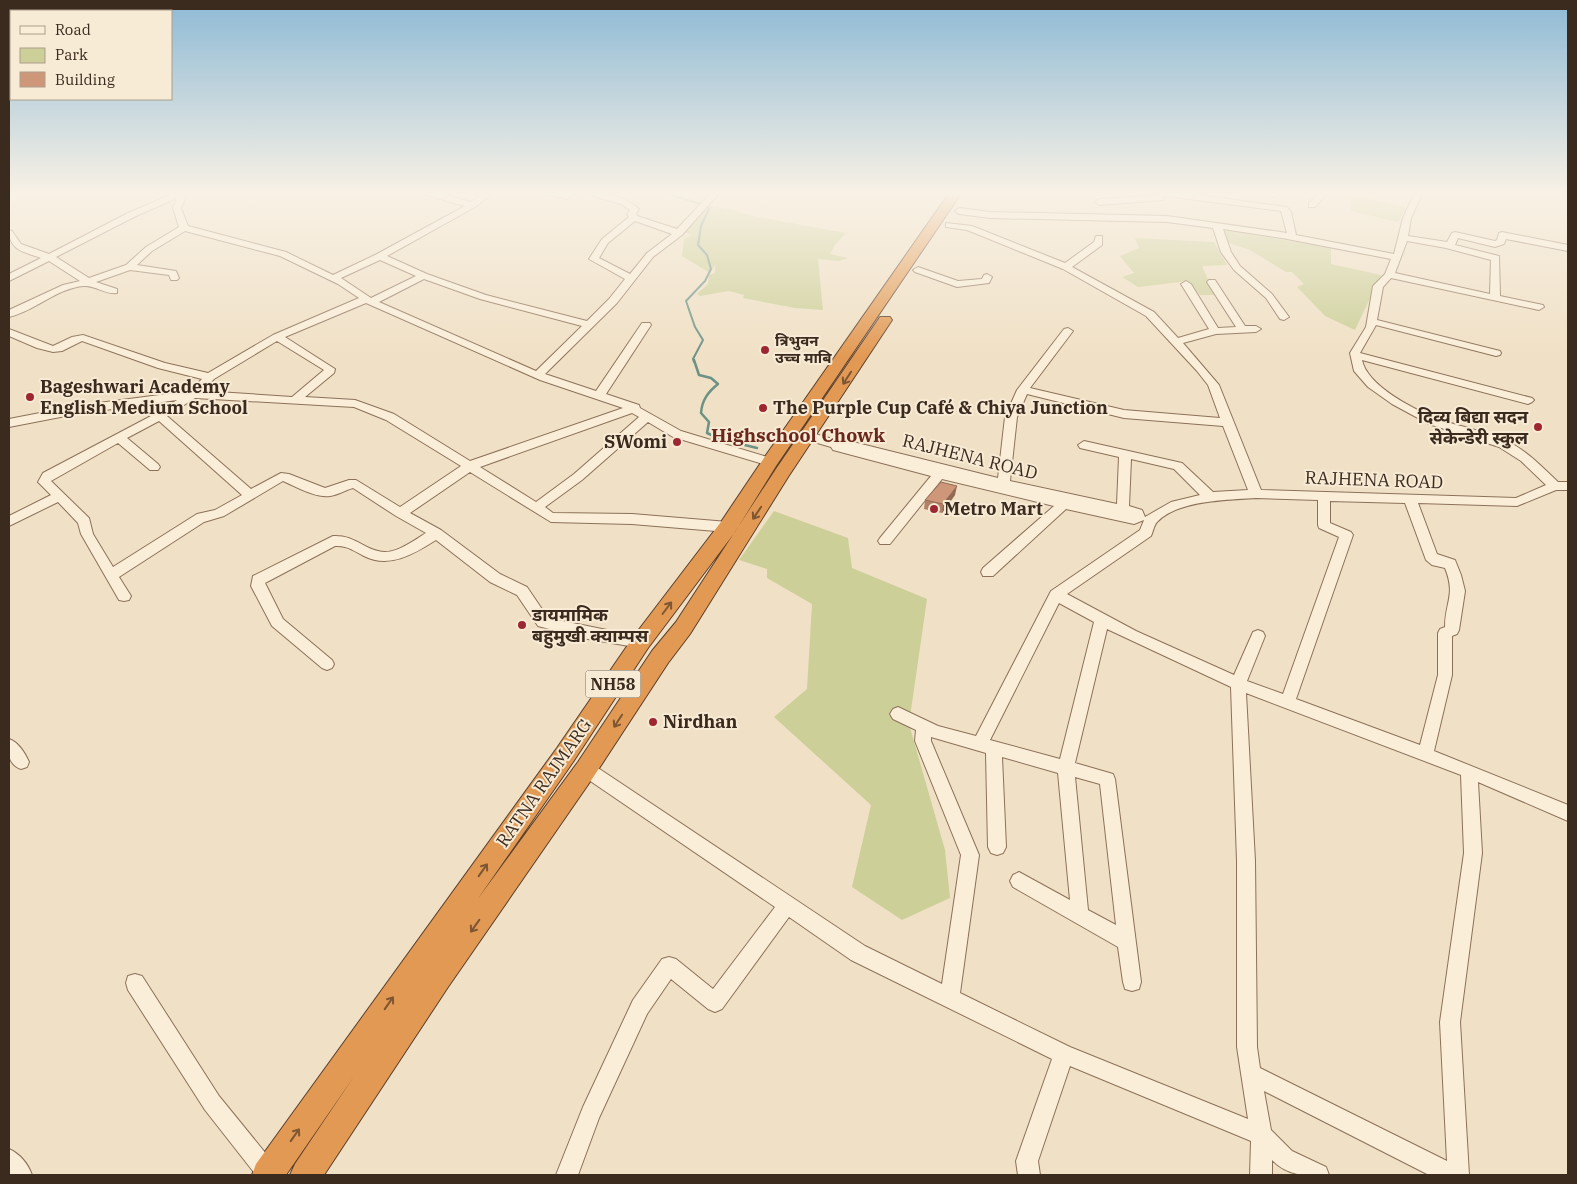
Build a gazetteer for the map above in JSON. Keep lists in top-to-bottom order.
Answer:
{
  "streets": {
    "highway": ["NH58", "RATNA RAJMARG"],
    "street": ["RAJHENA ROAD"]
  },
  "crossings": [
    ["RAJHENA ROAD", "RATNA RAJMARG"]
  ],
  "districts": ["Highschool Chowk"],
  "places": [
    "त्रिभुवन उच्च माबि",
    "Bageshwari Academy English Medium School",
    "The Purple Cup Café & Chiya Junction",
    "दिव्य बिद्या सदन सेकेन्डेरी स्कुल",
    "SWomi",
    "Metro Mart",
    "डायमामिक बहुमुखी क्याम्पस",
    "Nirdhan"
  ],
  "legend": ["Road", "Park", "Building"]
}
